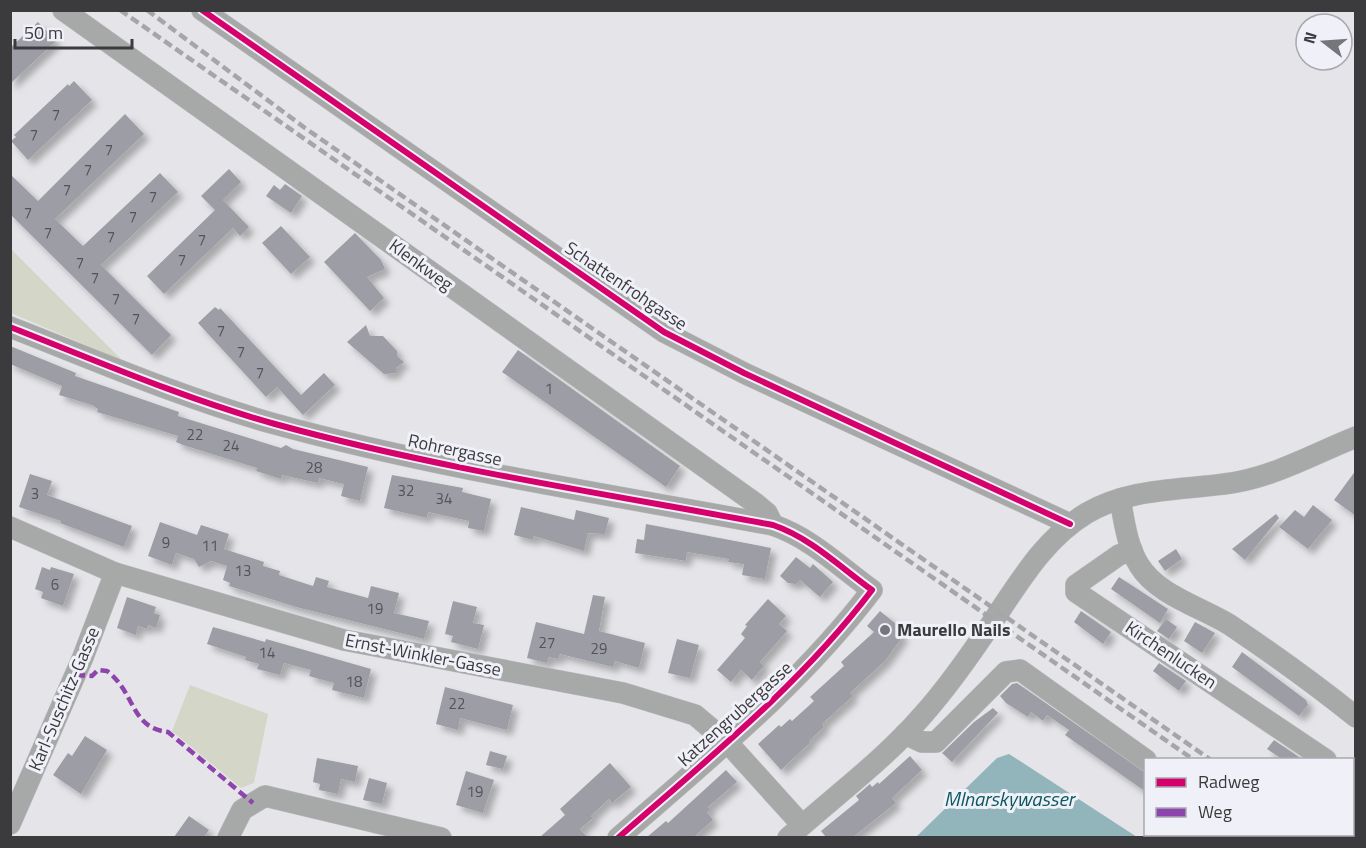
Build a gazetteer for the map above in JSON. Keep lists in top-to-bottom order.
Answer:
{
  "streets": {
    "street": [
      "Klenkweg",
      "Schattenfrohgasse",
      "Rohrergasse",
      "Ernst-Winkler-Gasse",
      "Kirchenlucken",
      "Karl-Suschitz-Gasse",
      "Katzengrubergasse"
    ]
  },
  "crossings": [
    ["Klenkweg", "Rohrergasse"],
    ["Rohrergasse", "Katzengrubergasse"],
    ["Ernst-Winkler-Gasse", "Karl-Suschitz-Gasse"],
    ["Ernst-Winkler-Gasse", "Katzengrubergasse"]
  ],
  "water": ["Mlnarskywasser"],
  "places": ["Maurello Nails"],
  "house_numbers": [
    "7",
    "7",
    "7",
    "7",
    "7",
    "7",
    "7",
    "7",
    "7",
    "7",
    "7",
    "7",
    "7",
    "7",
    "7",
    "7",
    "7",
    "7",
    "7",
    "1",
    "22",
    "24",
    "28",
    "32",
    "3",
    "34",
    "9",
    "11",
    "13",
    "6",
    "19",
    "27",
    "29",
    "14",
    "18",
    "22",
    "19"
  ],
  "legend": ["Radweg", "Weg"],
  "scale_bar": "50 m",
  "north": "left"
}
